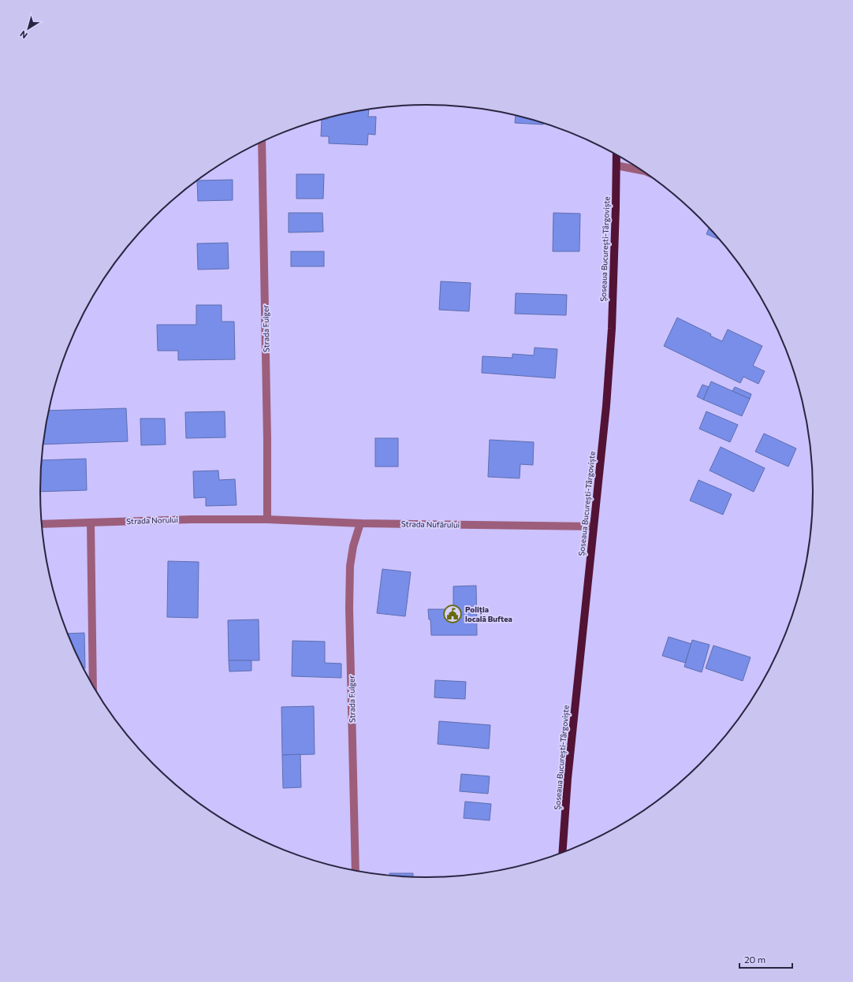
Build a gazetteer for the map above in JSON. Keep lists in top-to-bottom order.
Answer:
{
  "streets": {
    "main road": ["Șoseaua București-Târgoviște"],
    "street": ["Strada Fulger", "Strada Norului", "Strada Nufărului"]
  },
  "crossings": [
    ["Șoseaua București-Târgoviște", "Strada Nufărului"],
    ["Strada Fulger", "Strada Norului"],
    ["Strada Fulger", "Strada Nufărului"],
    ["Strada Norului", "Strada Nufărului"]
  ],
  "places": {
    "public building": ["Poliția locală Buftea"]
  },
  "scale_bar": "20 m",
  "north": "bottom left"
}
